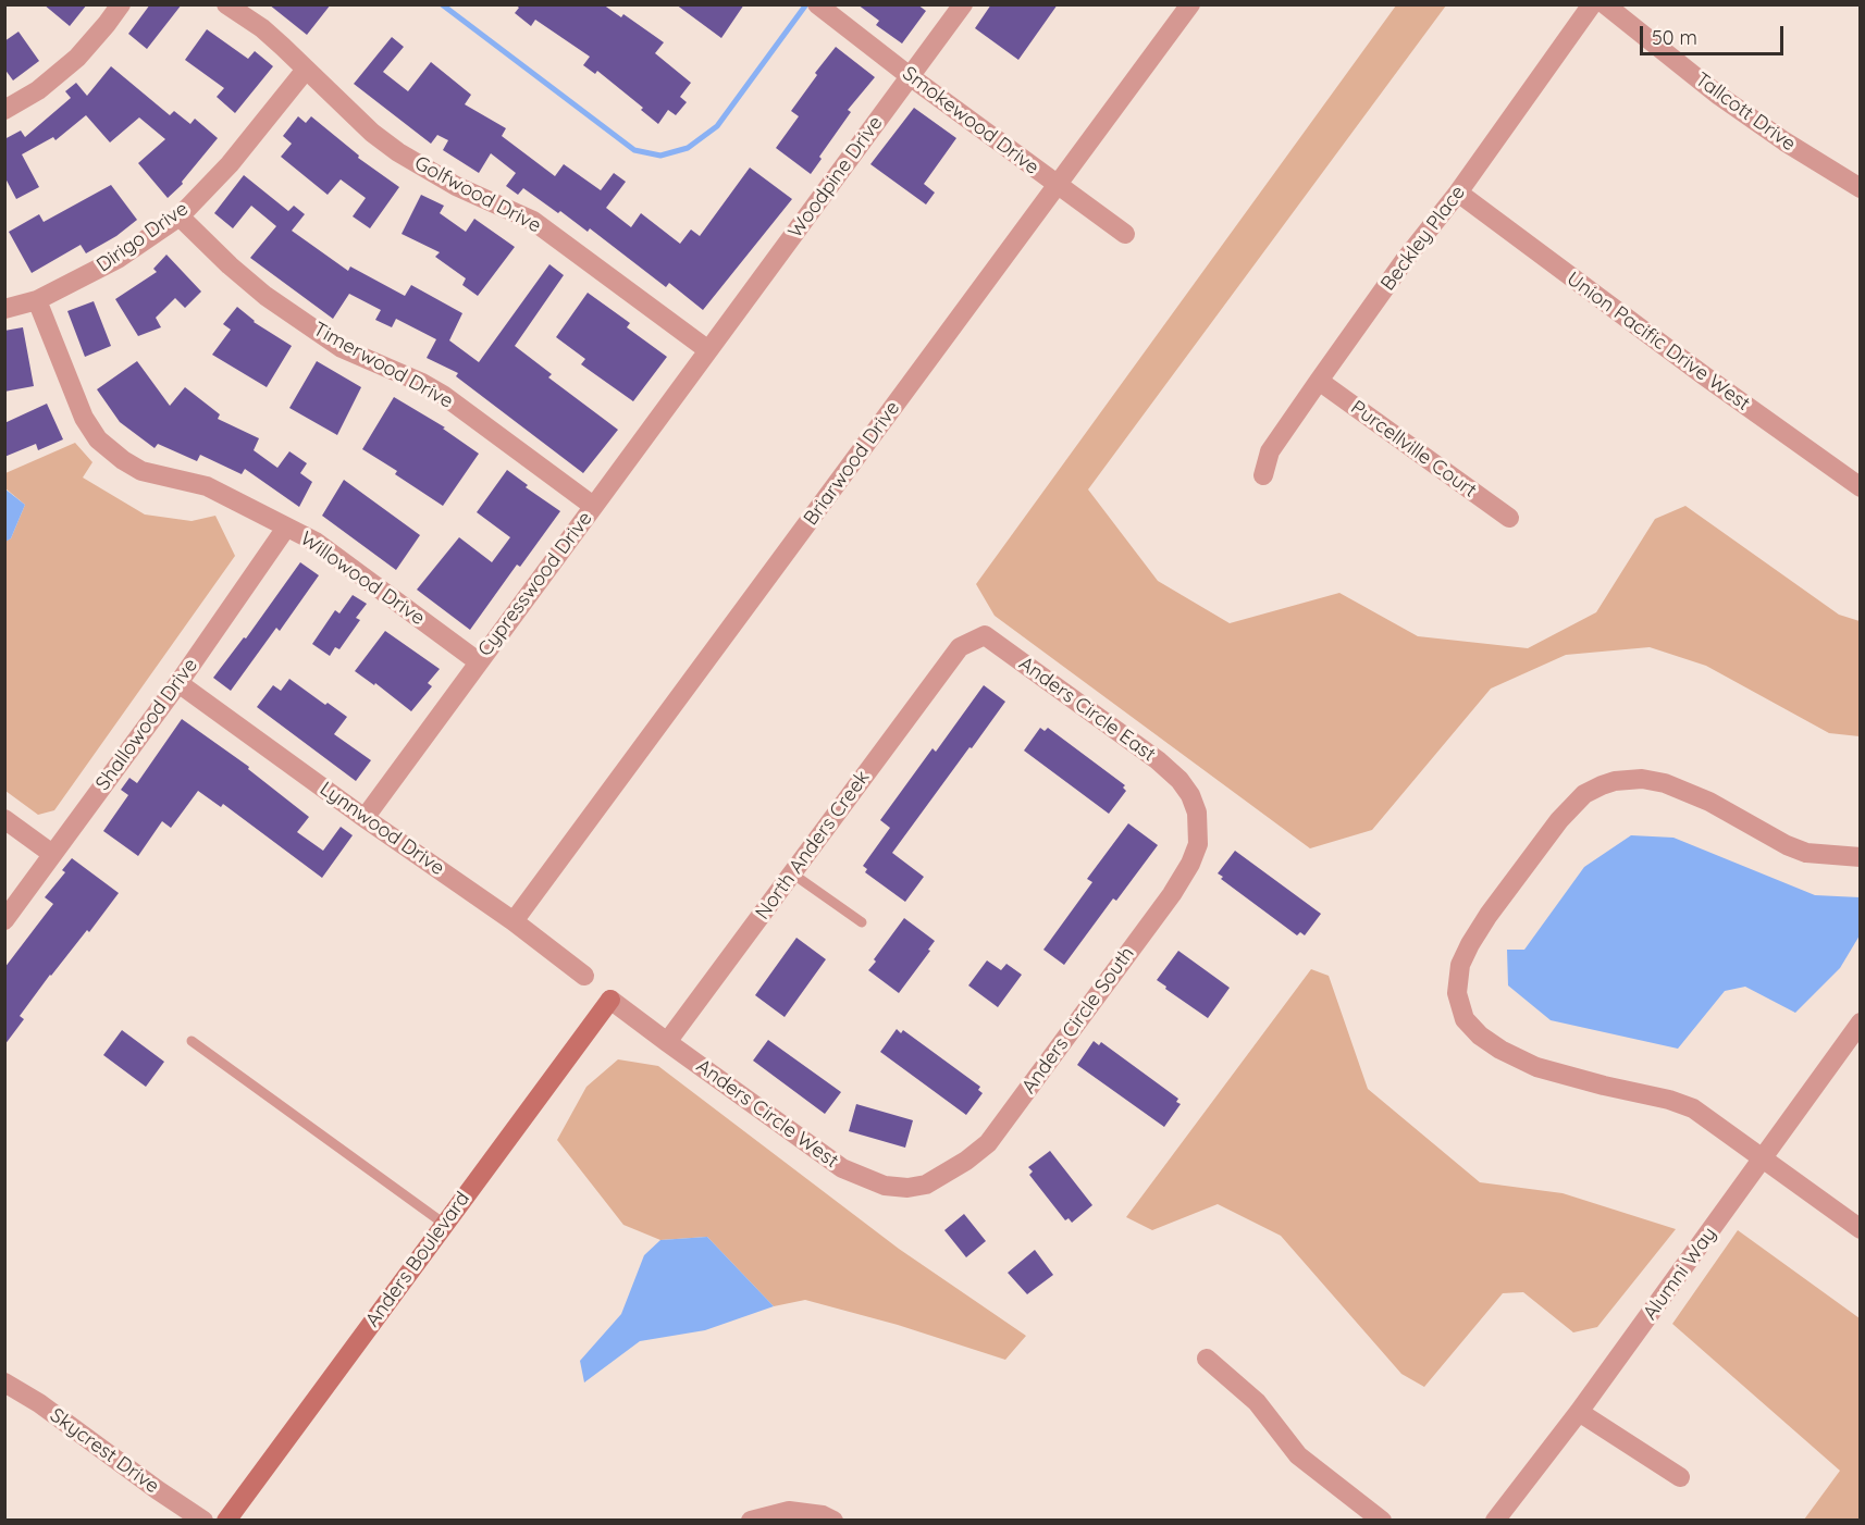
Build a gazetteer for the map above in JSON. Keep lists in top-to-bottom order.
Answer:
{
  "streets": {
    "street": [
      "Tallcott Drive",
      "Smokewood Drive",
      "Woodpine Drive",
      "Golfwood Drive",
      "Dirigo Drive",
      "Beckley Place",
      "Union Pacific Drive West",
      "Timerwood Drive",
      "Purcellville Court",
      "Briarwood Drive",
      "Willowood Drive",
      "Cypresswood Drive",
      "Anders Circle East",
      "Shallowood Drive",
      "Lynnwood Drive",
      "North Anders Creek",
      "Anders Circle South",
      "Anders Circle West",
      "Anders Boulevard",
      "Alumni Way",
      "Skycrest Drive"
    ]
  },
  "crossings": [
    ["Smokewood Drive", "Woodpine Drive"],
    ["Smokewood Drive", "Briarwood Drive"],
    ["Woodpine Drive", "Golfwood Drive"],
    ["Woodpine Drive", "Cypresswood Drive"],
    ["Golfwood Drive", "Dirigo Drive"],
    ["Golfwood Drive", "Cypresswood Drive"],
    ["Dirigo Drive", "Timerwood Drive"],
    ["Dirigo Drive", "Willowood Drive"],
    ["Beckley Place", "Union Pacific Drive West"],
    ["Beckley Place", "Purcellville Court"],
    ["Timerwood Drive", "Cypresswood Drive"],
    ["Briarwood Drive", "Lynnwood Drive"],
    ["Willowood Drive", "Cypresswood Drive"],
    ["Willowood Drive", "Shallowood Drive"],
    ["Cypresswood Drive", "Lynnwood Drive"],
    ["Anders Circle East", "North Anders Creek"],
    ["Anders Circle East", "Anders Circle South"],
    ["Shallowood Drive", "Lynnwood Drive"],
    ["North Anders Creek", "Anders Circle West"],
    ["Anders Circle South", "Anders Circle West"],
    ["Anders Circle West", "Anders Boulevard"]
  ],
  "scale_bar": "50 m"
}
